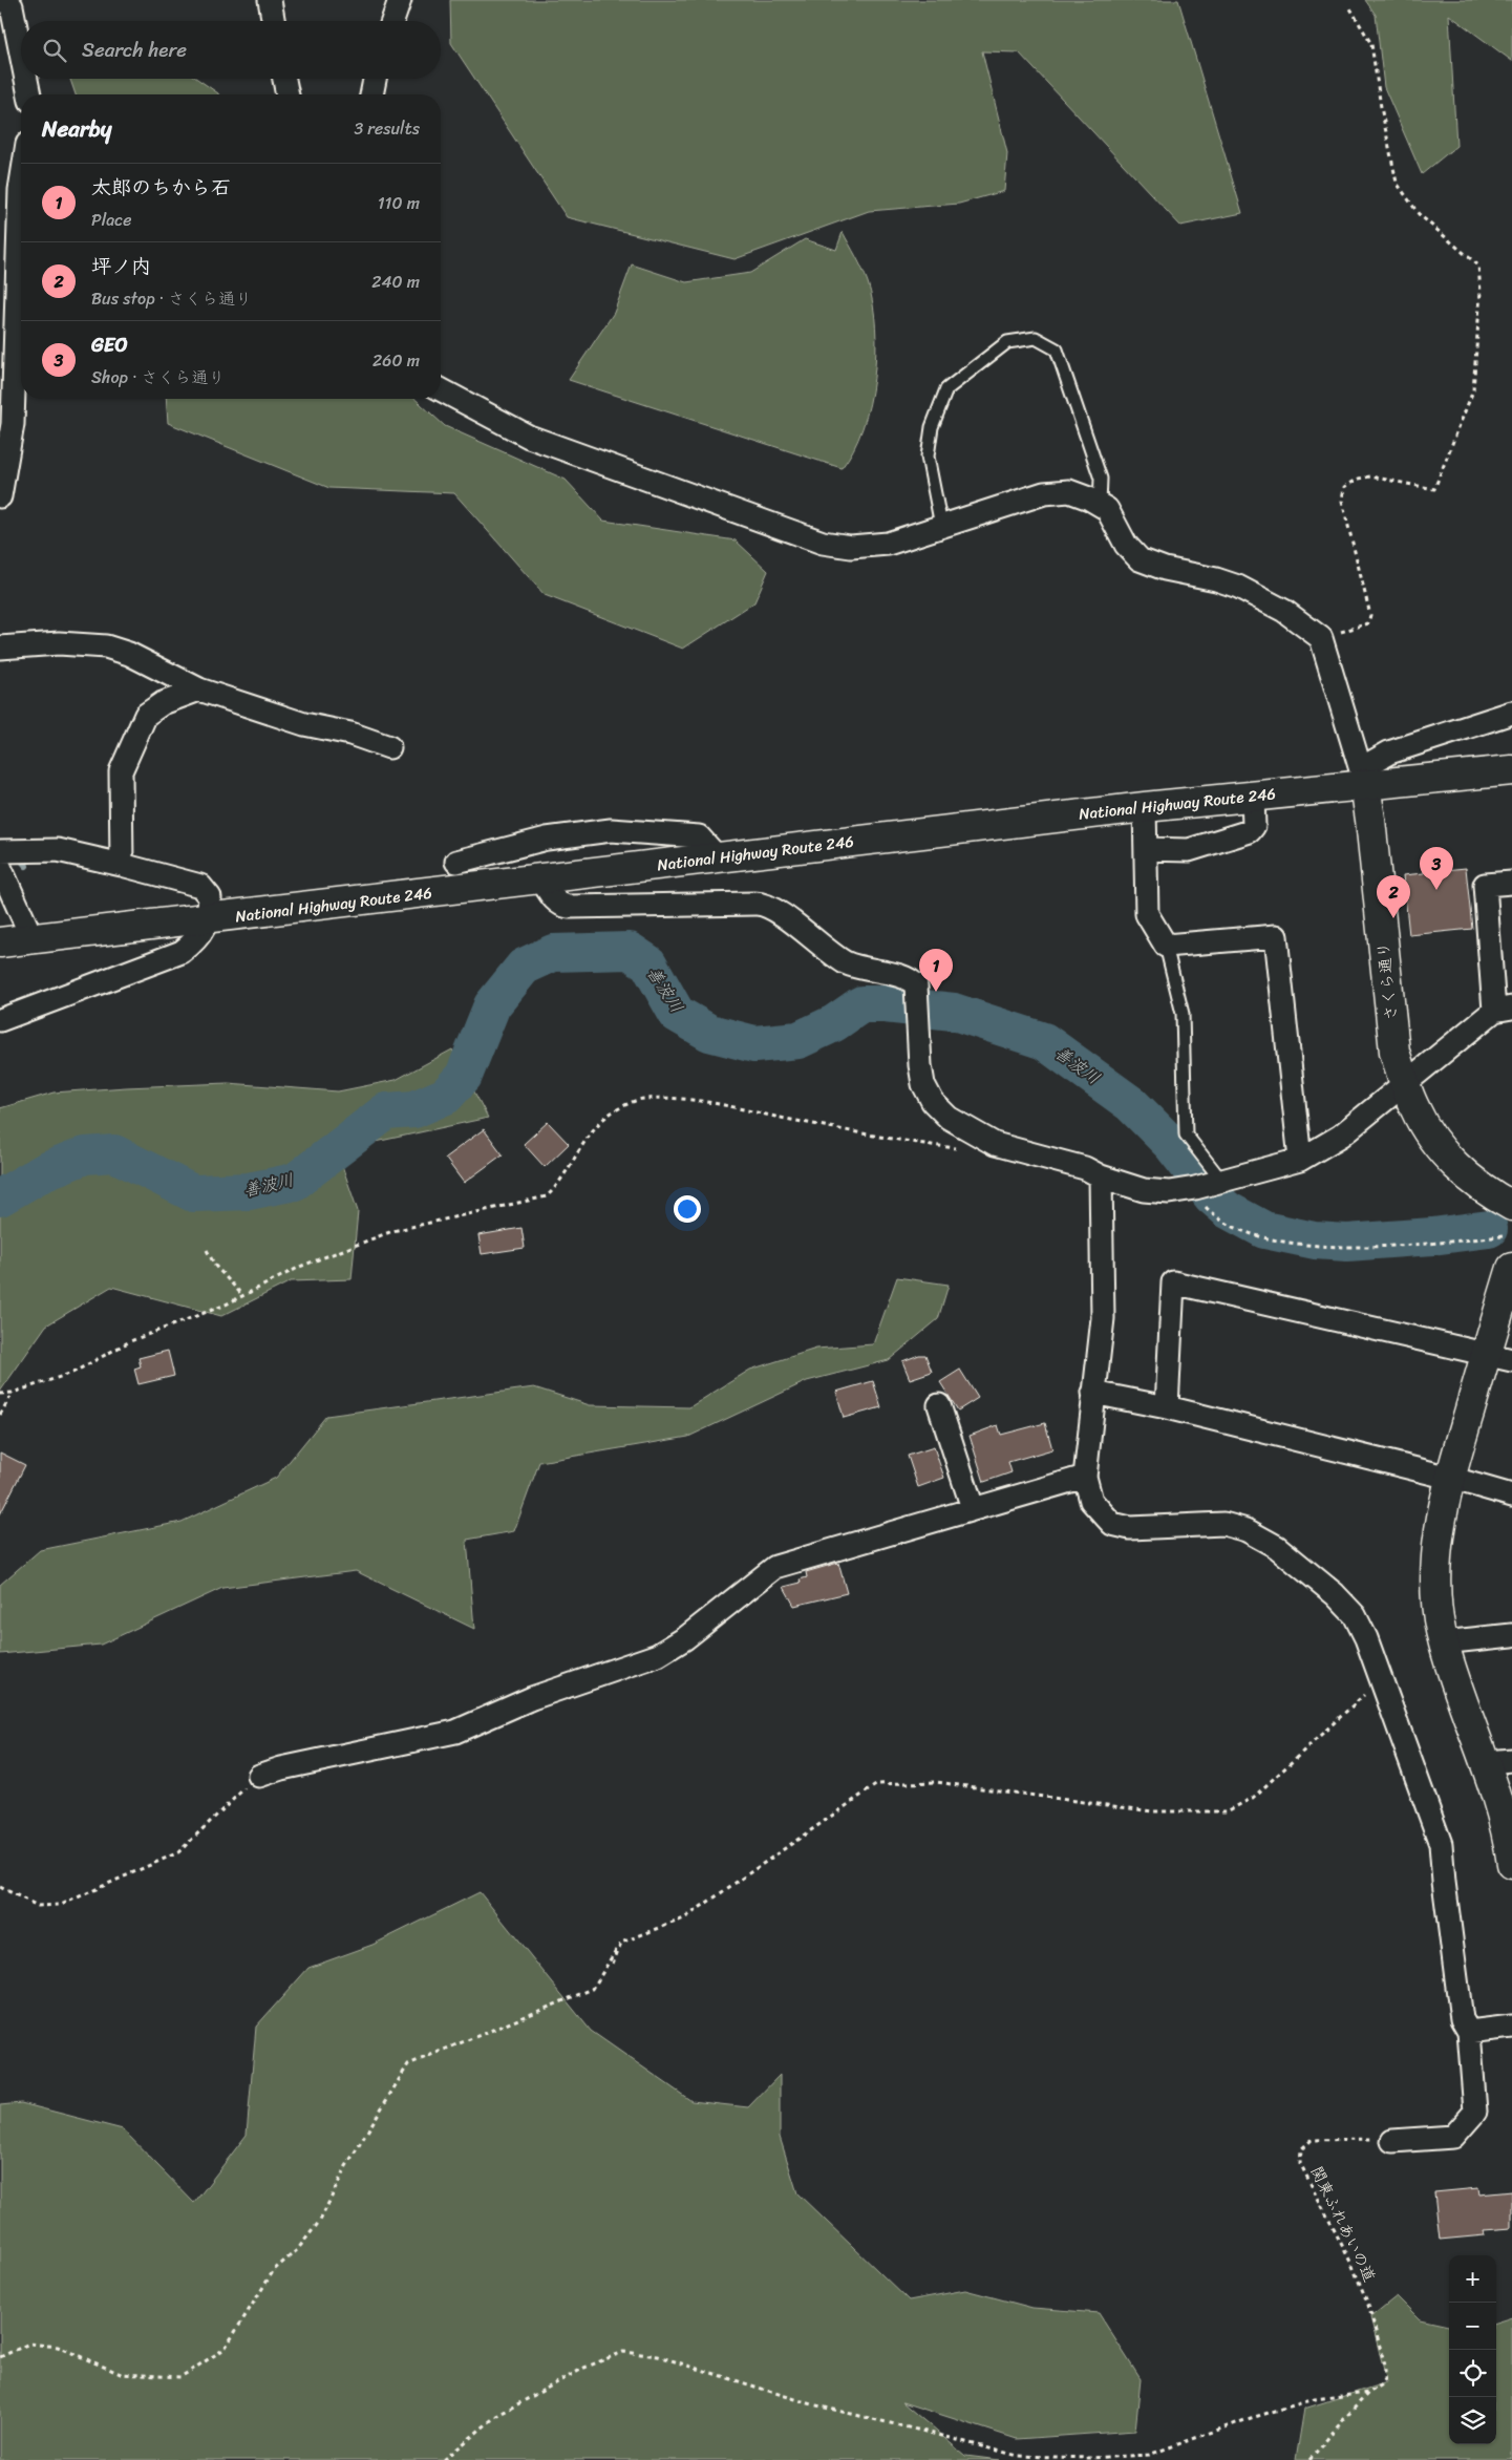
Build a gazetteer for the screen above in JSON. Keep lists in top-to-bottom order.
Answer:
{
  "streets": {
    "main road": ["National Highway Route 246", "さくら通り"],
    "path": ["関東ふれあいの道"]
  },
  "crossings": [
    ["National Highway Route 246", "さくら通り"]
  ],
  "water": ["善波川"],
  "page": {
    "search": "Search here",
    "heading": ["Nearby", "3 results"],
    "list": [
      {
        "mark": "1",
        "name": "太郎のちから石",
        "note": "Place",
        "value": "110 m"
      },
      {
        "mark": "2",
        "name": "坪ノ内",
        "note": "Bus stop · さくら通り",
        "value": "240 m"
      },
      {
        "mark": "3",
        "name": "GEO",
        "note": "Shop · さくら通り",
        "value": "260 m"
      }
    ],
    "pins": ["3", "2", "1"],
    "map_buttons": ["+", "−"]
  }
}
